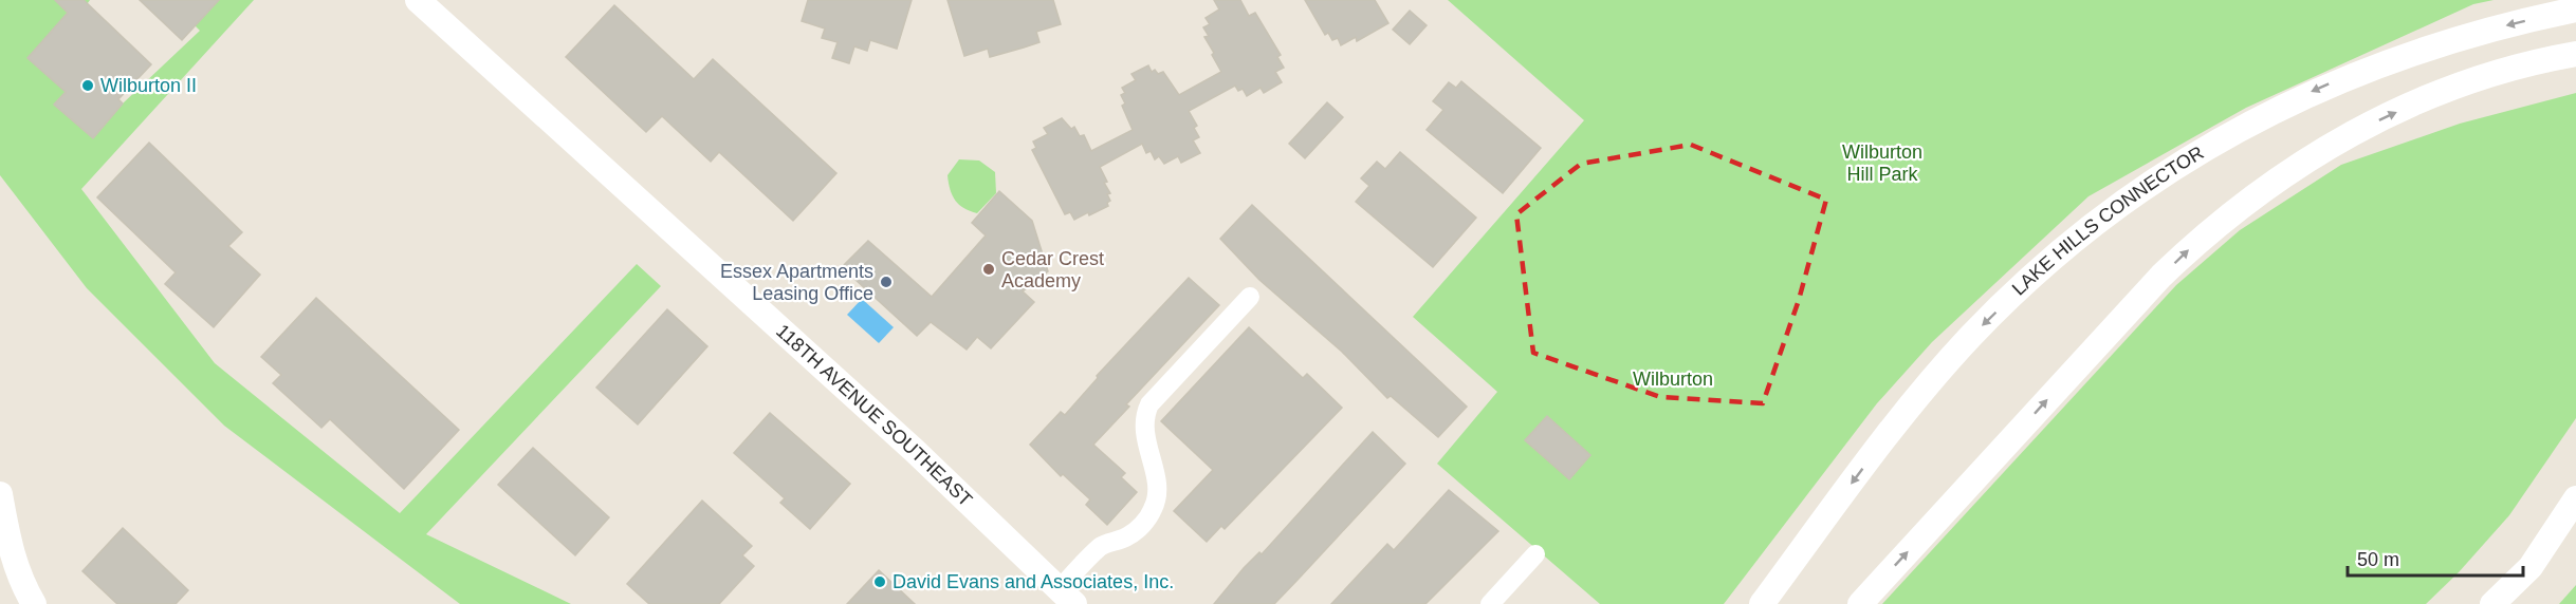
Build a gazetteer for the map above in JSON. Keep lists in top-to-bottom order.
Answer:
{
  "streets": {
    "main road": ["LAKE HILLS CONNECTOR", "118TH AVENUE SOUTHEAST"]
  },
  "parks": ["Wilburton Hill Park", "Wilburton"],
  "places": [
    "Wilburton II",
    "Cedar Crest Academy",
    "Essex Apartments Leasing Office",
    "David Evans and Associates, Inc."
  ],
  "scale_bar": "50 m"
}
